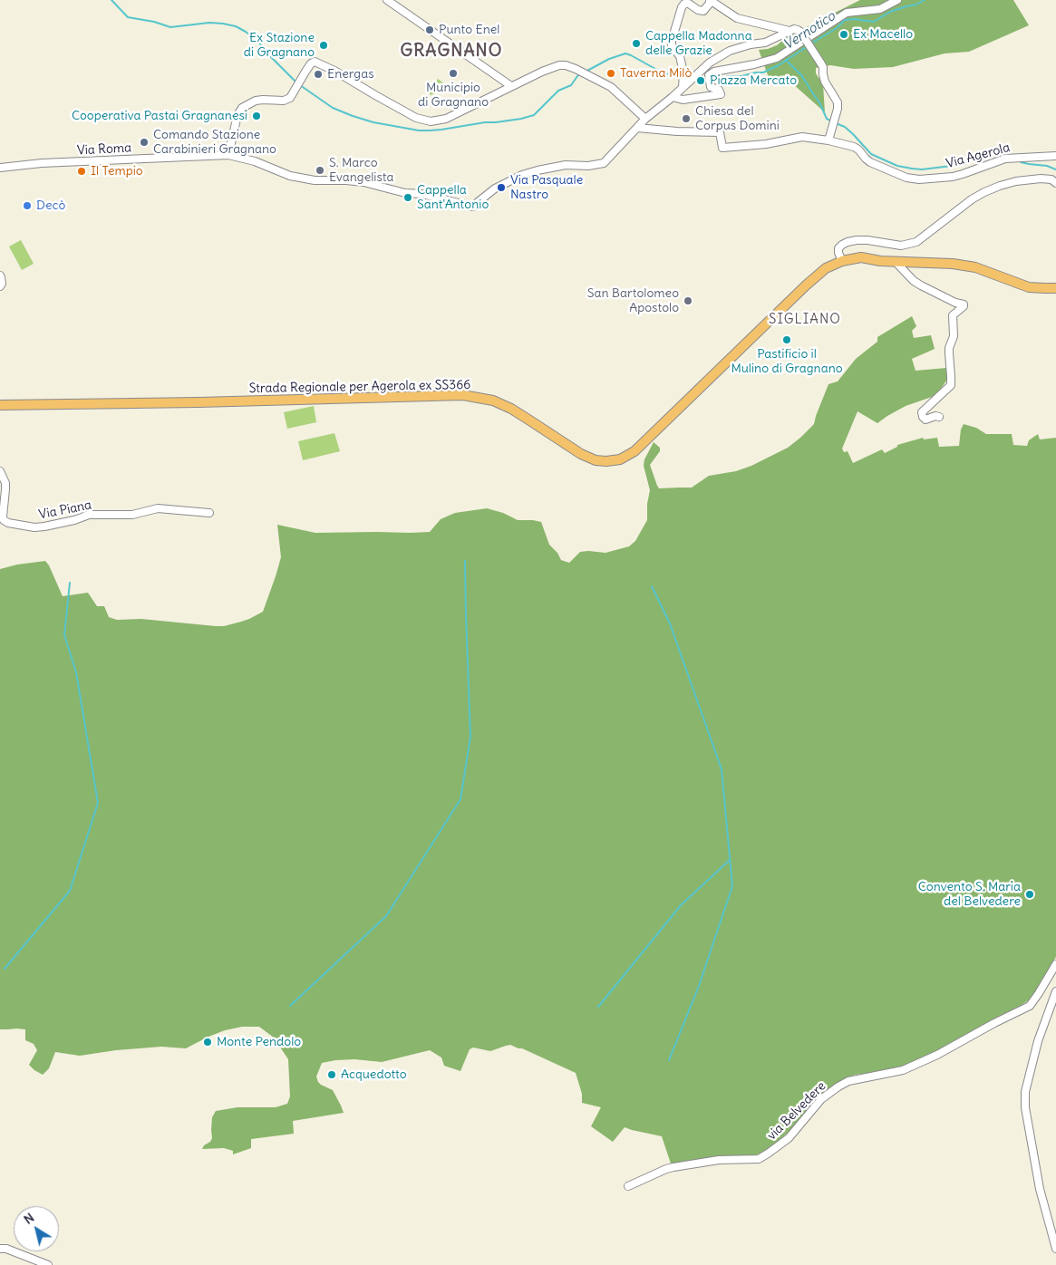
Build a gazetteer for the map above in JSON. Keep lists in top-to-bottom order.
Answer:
{
  "streets": {
    "main road": ["Strada Regionale per Agerola ex SS366"],
    "street": [
      "Via Roma",
      "Via Agerola",
      "Via Piana",
      "via Belvedere"
    ]
  },
  "crossings": [
    ["Via Roma", "Via Agerola"]
  ],
  "districts": ["GRAGNANO", "SIGLIANO"],
  "water": ["Vernotico"],
  "places": [
    "Punto Enel",
    "Ex Macello",
    "Cappella Madonna delle Grazie",
    "Ex Stazione di Gragnano",
    "Municipio di Gragnano",
    "Taverna Milò",
    "Energas",
    "Piazza Mercato",
    "Cooperativa Pastai Gragnanesi",
    "Chiesa del Corpus Domini",
    "Comando Stazione Carabinieri Gragnano",
    "S. Marco Evangelista",
    "Il Tempio",
    "Via Pasquale Nastro",
    "Cappella Sant'Antonio",
    "Decò",
    "San Bartolomeo Apostolo",
    "Pastificio il Mulino di Gragnano",
    "Convento S. Maria del Belvedere",
    "Monte Pendolo",
    "Acquedotto"
  ],
  "north": "top left"
}
